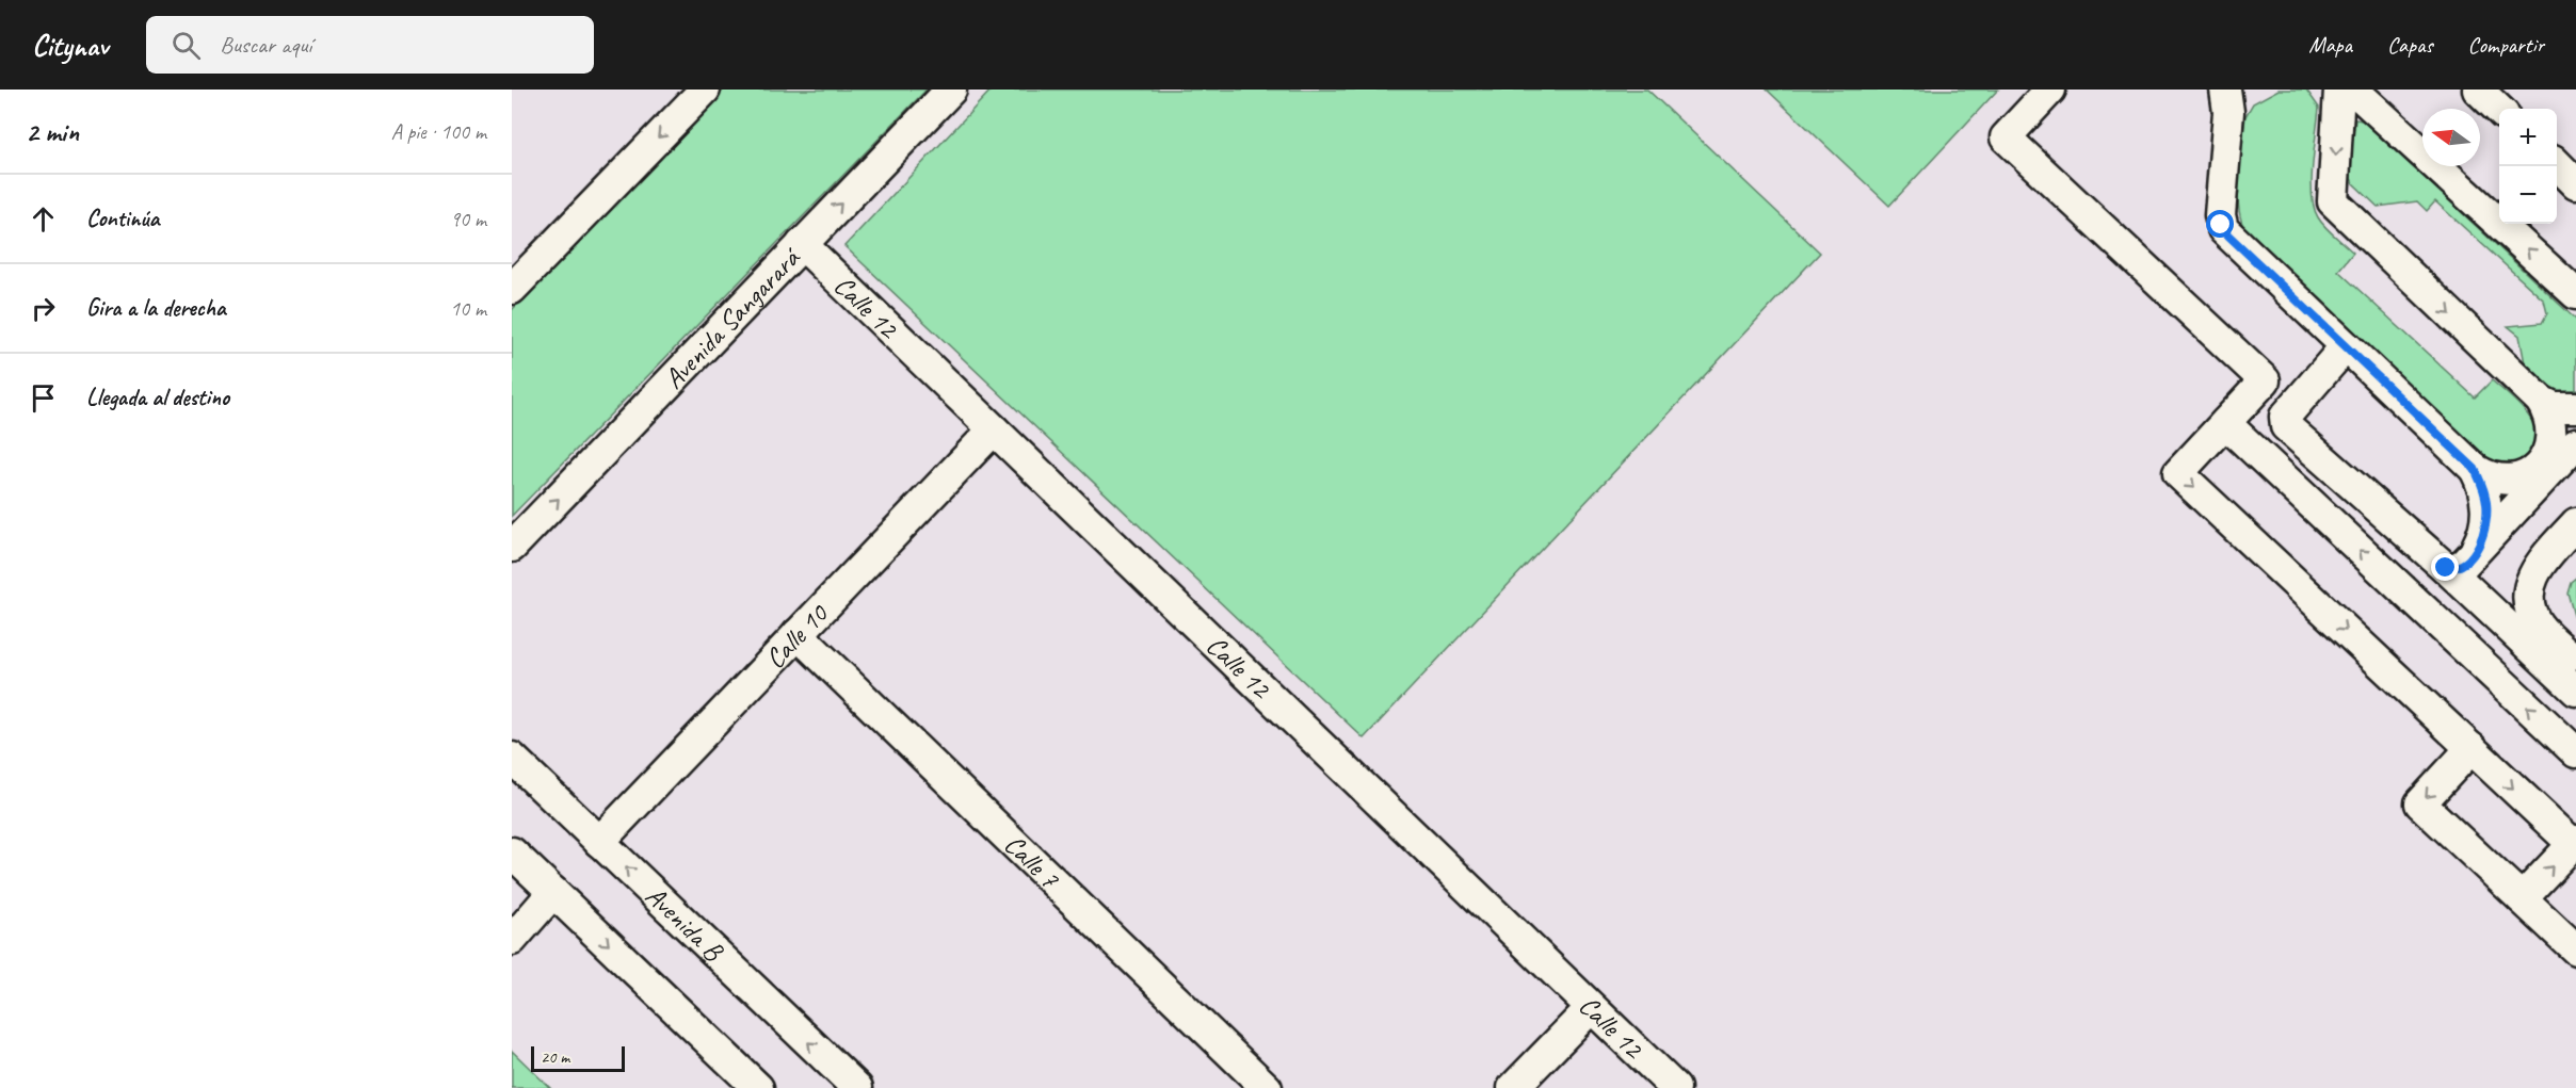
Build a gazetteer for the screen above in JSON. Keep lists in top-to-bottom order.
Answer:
{
  "streets": {
    "street": [
      "Calle 12",
      "Avenida Sangarará",
      "Calle 10",
      "Calle 7",
      "Avenida B"
    ]
  },
  "crossings": [
    ["Calle 12", "Avenida Sangarará"],
    ["Calle 12", "Calle 10"],
    ["Calle 10", "Calle 7"],
    ["Calle 10", "Avenida B"]
  ],
  "scale_bar": "20 m",
  "north": "left",
  "page": {
    "header": "Citynav",
    "search": "Buscar aquí",
    "nav": ["Mapa", "Capas", "Compartir"],
    "heading": ["2 min", "A pie · 100 m"],
    "map_buttons": ["+", "−"],
    "list": [
      ["Continúa", "90 m"],
      ["Gira a la derecha", "10 m"],
      "Llegada al destino"
    ],
    "scale": "20 m"
  }
}
